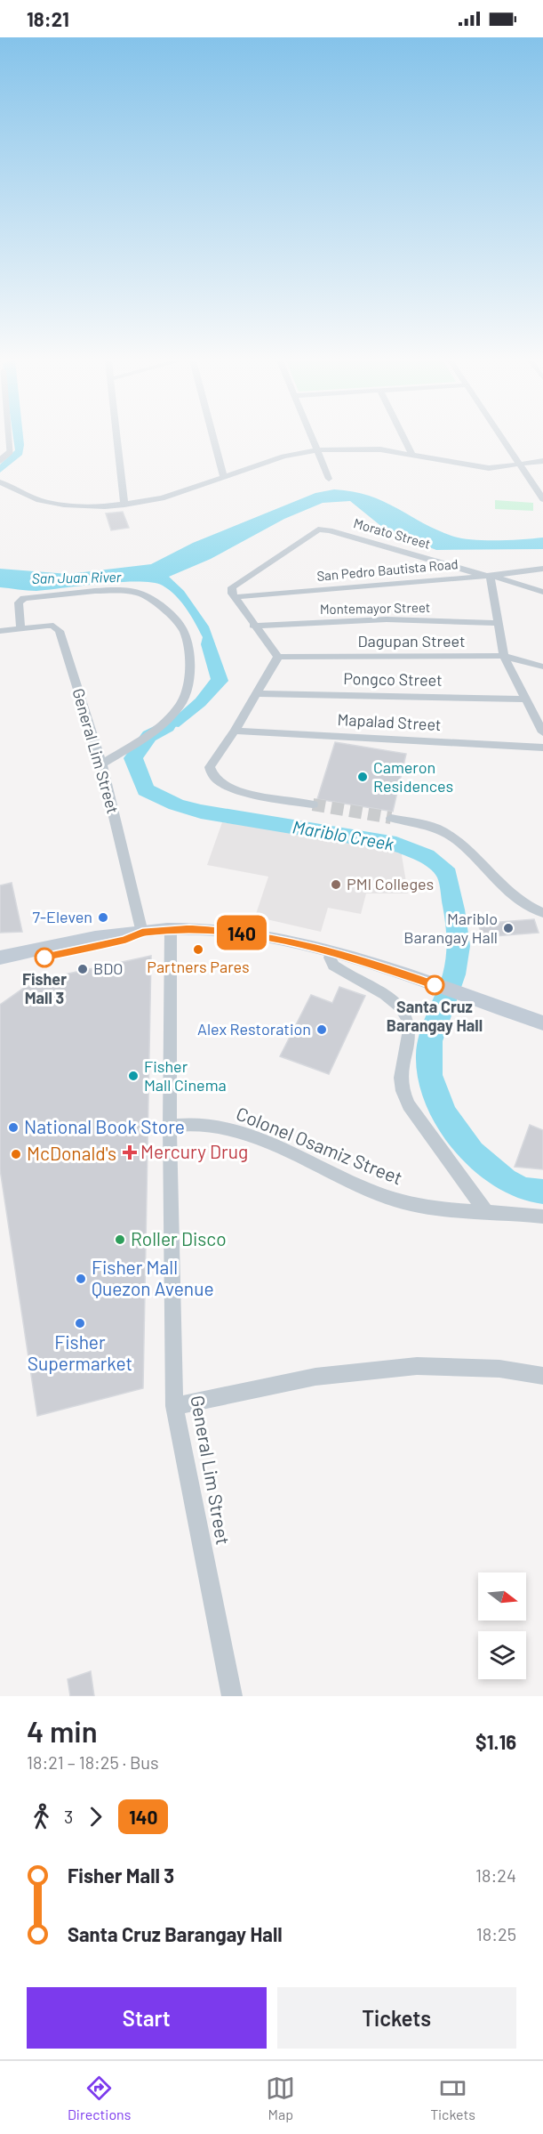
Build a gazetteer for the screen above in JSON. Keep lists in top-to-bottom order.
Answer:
{
  "streets": {
    "street": [
      "Morato Street",
      "San Pedro Bautista Road",
      "Montemayor Street",
      "Dagupan Street",
      "Pongco Street",
      "Mapalad Street",
      "General Lim Street",
      "Colonel Osamiz Street"
    ]
  },
  "crossings": [
    ["Morato Street", "San Pedro Bautista Road"],
    ["General Lim Street", "Colonel Osamiz Street"]
  ],
  "water": ["San Juan River", "Mariblo Creek"],
  "places": {
    "other": [
      "Cameron Residences",
      "PMI Colleges",
      "7-Eleven",
      "Mariblo Barangay Hall",
      "Partners Pares",
      "Fisher Mall 3",
      "BDO",
      "Santa Cruz Barangay Hall",
      "Alex Restoration",
      "Fisher Mall Cinema",
      "National Book Store",
      "McDonald's",
      "Roller Disco",
      "Fisher Mall Quezon Avenue",
      "Fisher Supermarket"
    ],
    "health": ["Mercury Drug"]
  },
  "lines": ["bus line 140"],
  "north": "right",
  "page": {
    "status": "18:21",
    "on_map": "140",
    "heading": ["4 min", "18:21 – 18:25 · Bus", "$1.16"],
    "legs": ["3", "140"],
    "list": [
      {
        "name": "Fisher Mall 3",
        "value": "18:24"
      },
      {
        "name": "Santa Cruz Barangay Hall",
        "value": "18:25"
      }
    ],
    "buttons": ["Start", "Tickets"],
    "tabs": ["Directions", "Map", "Tickets"]
  }
}
